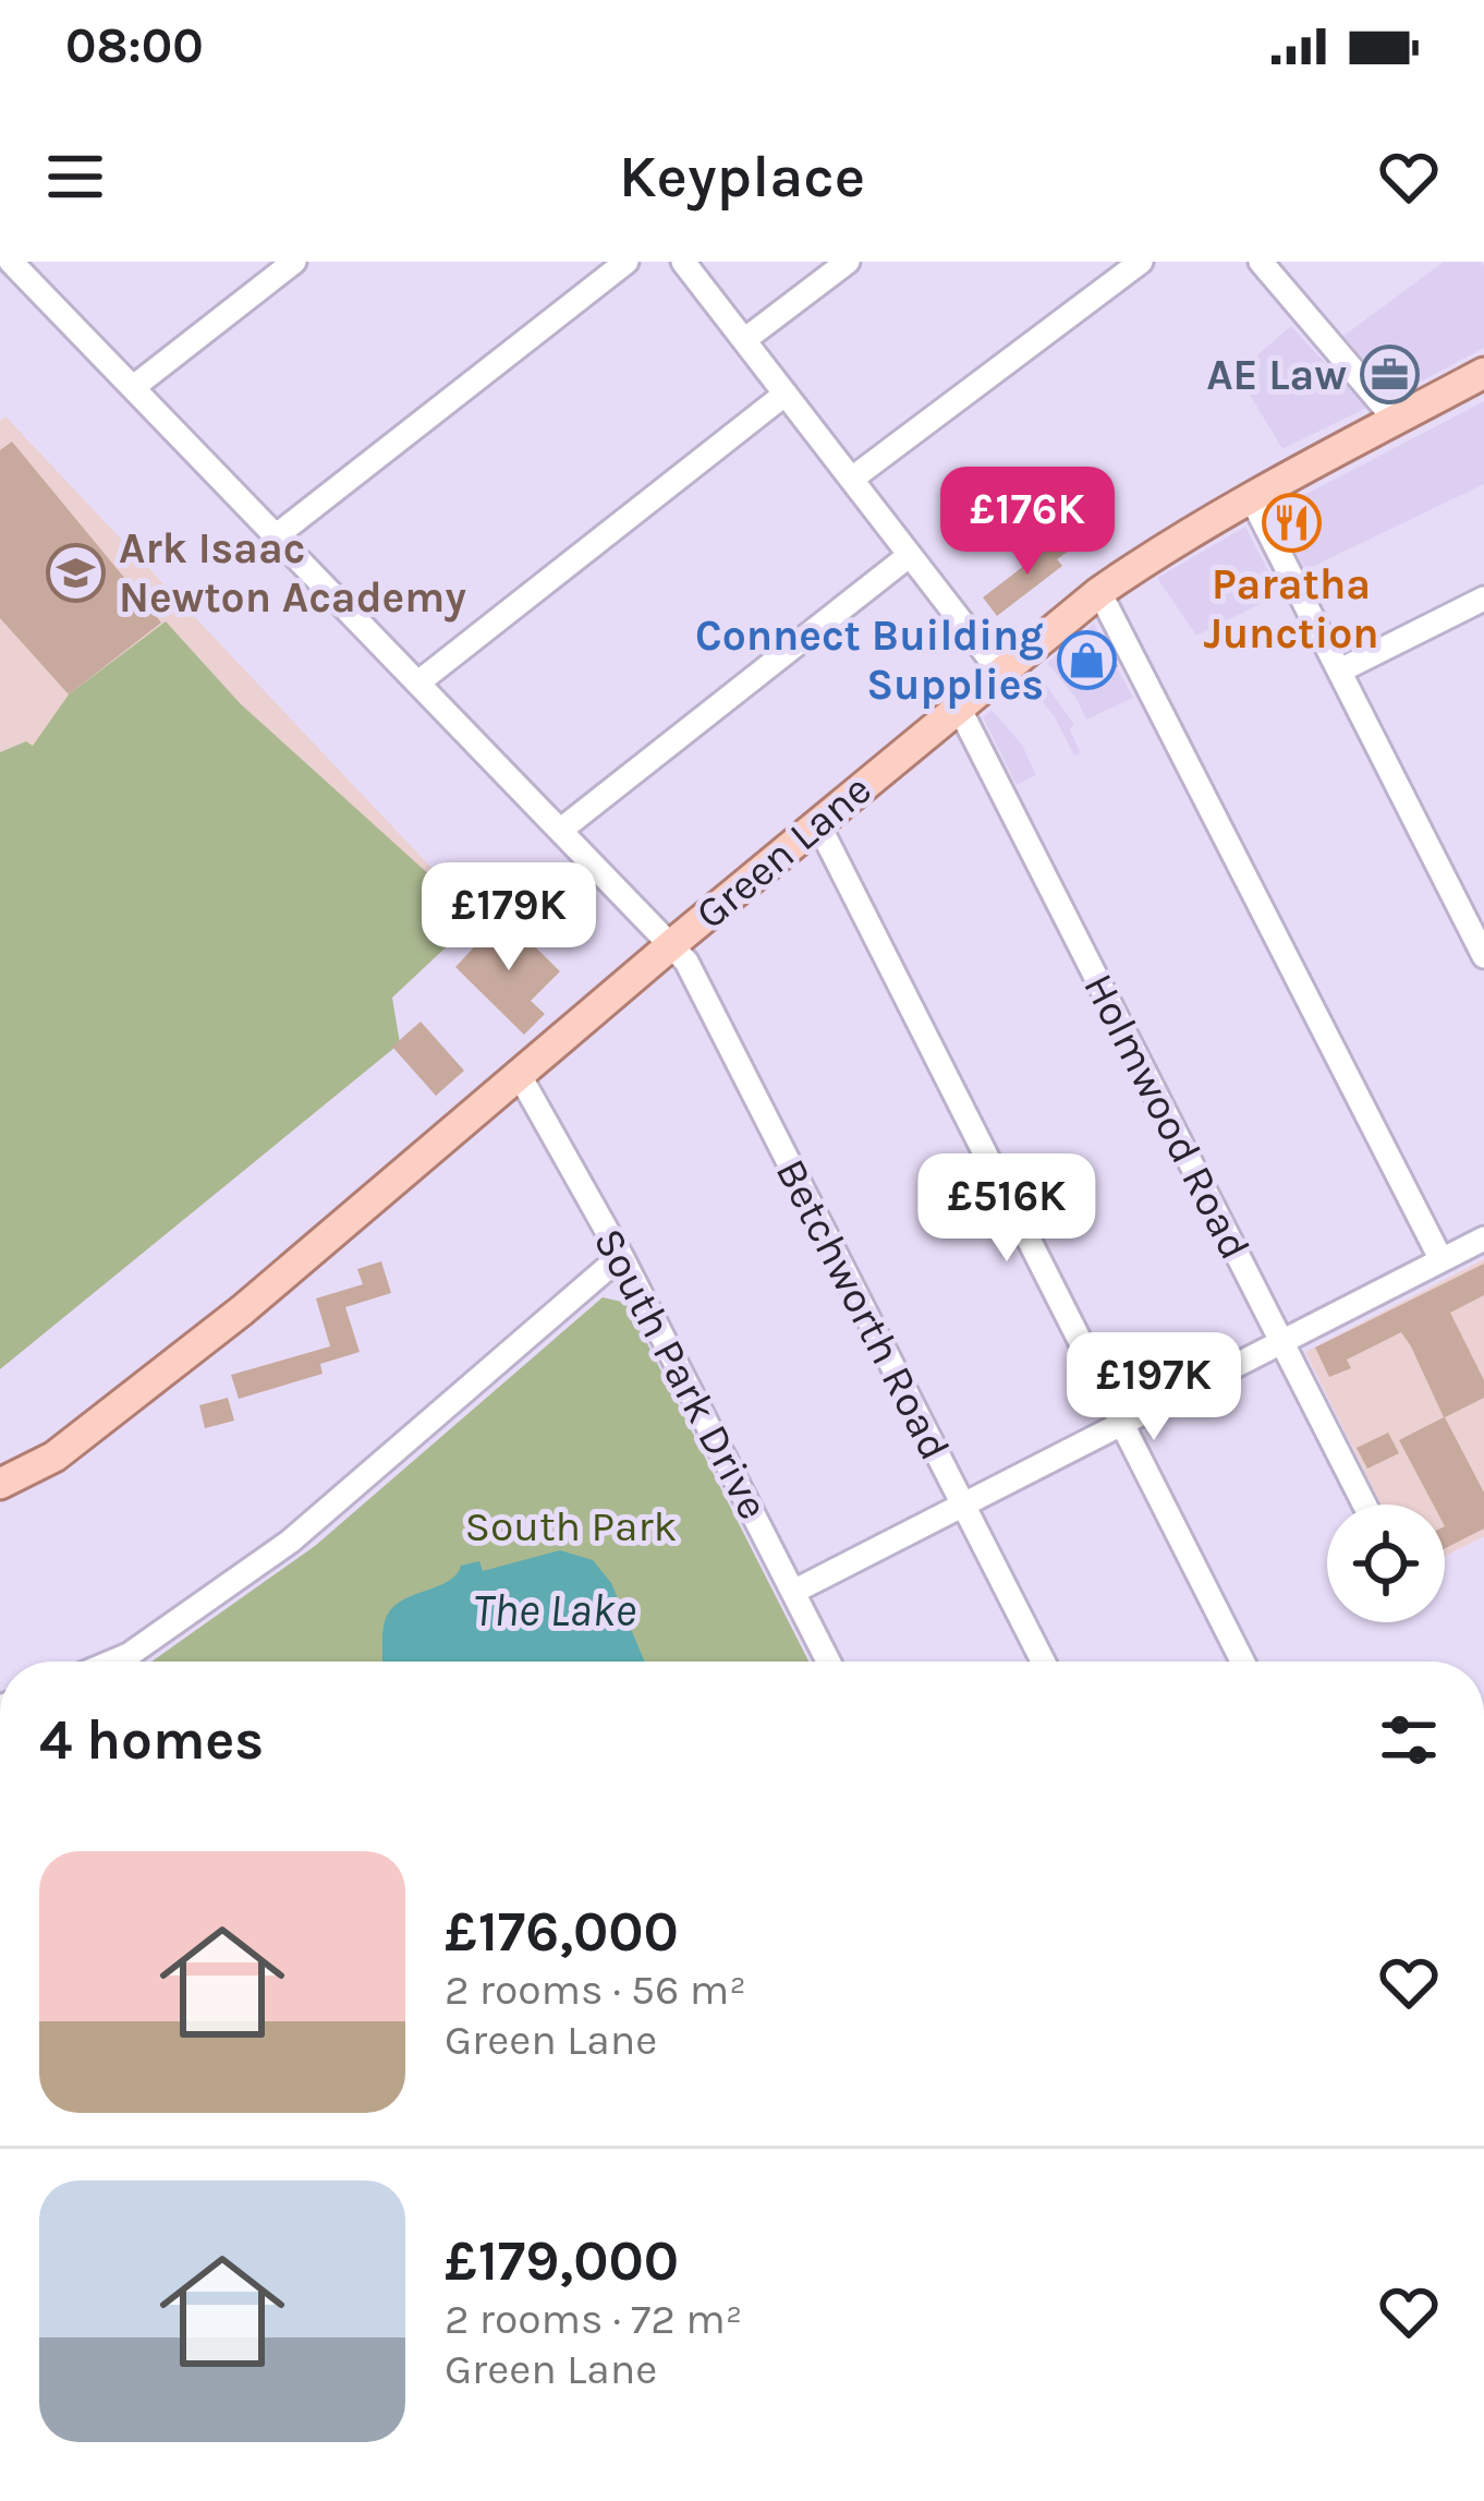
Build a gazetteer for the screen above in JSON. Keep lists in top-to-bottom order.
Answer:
{
  "streets": {
    "main road": ["Green Lane"],
    "street": ["Holmwood Road", "Betchworth Road", "South Park Drive"]
  },
  "crossings": [
    ["Green Lane", "Holmwood Road"],
    ["Green Lane", "Betchworth Road"],
    ["Green Lane", "South Park Drive"]
  ],
  "water": ["The Lake"],
  "parks": ["South Park"],
  "places": {
    "office": ["AE Law"],
    "restaurant": ["Paratha Junction"],
    "school or university": ["Ark Isaac Newton Academy"],
    "shop": ["Connect Building Supplies"]
  },
  "page": {
    "status": "08:00",
    "header": "Keyplace",
    "price": [
      "£176K",
      "£179K",
      "£516K",
      "£197K"
    ],
    "heading": "4 homes",
    "list": [
      {
        "name": "£176,000",
        "note": "2 rooms · 56 m² · Green Lane"
      },
      {
        "name": "£179,000",
        "note": "2 rooms · 72 m² · Green Lane"
      }
    ]
  }
}
